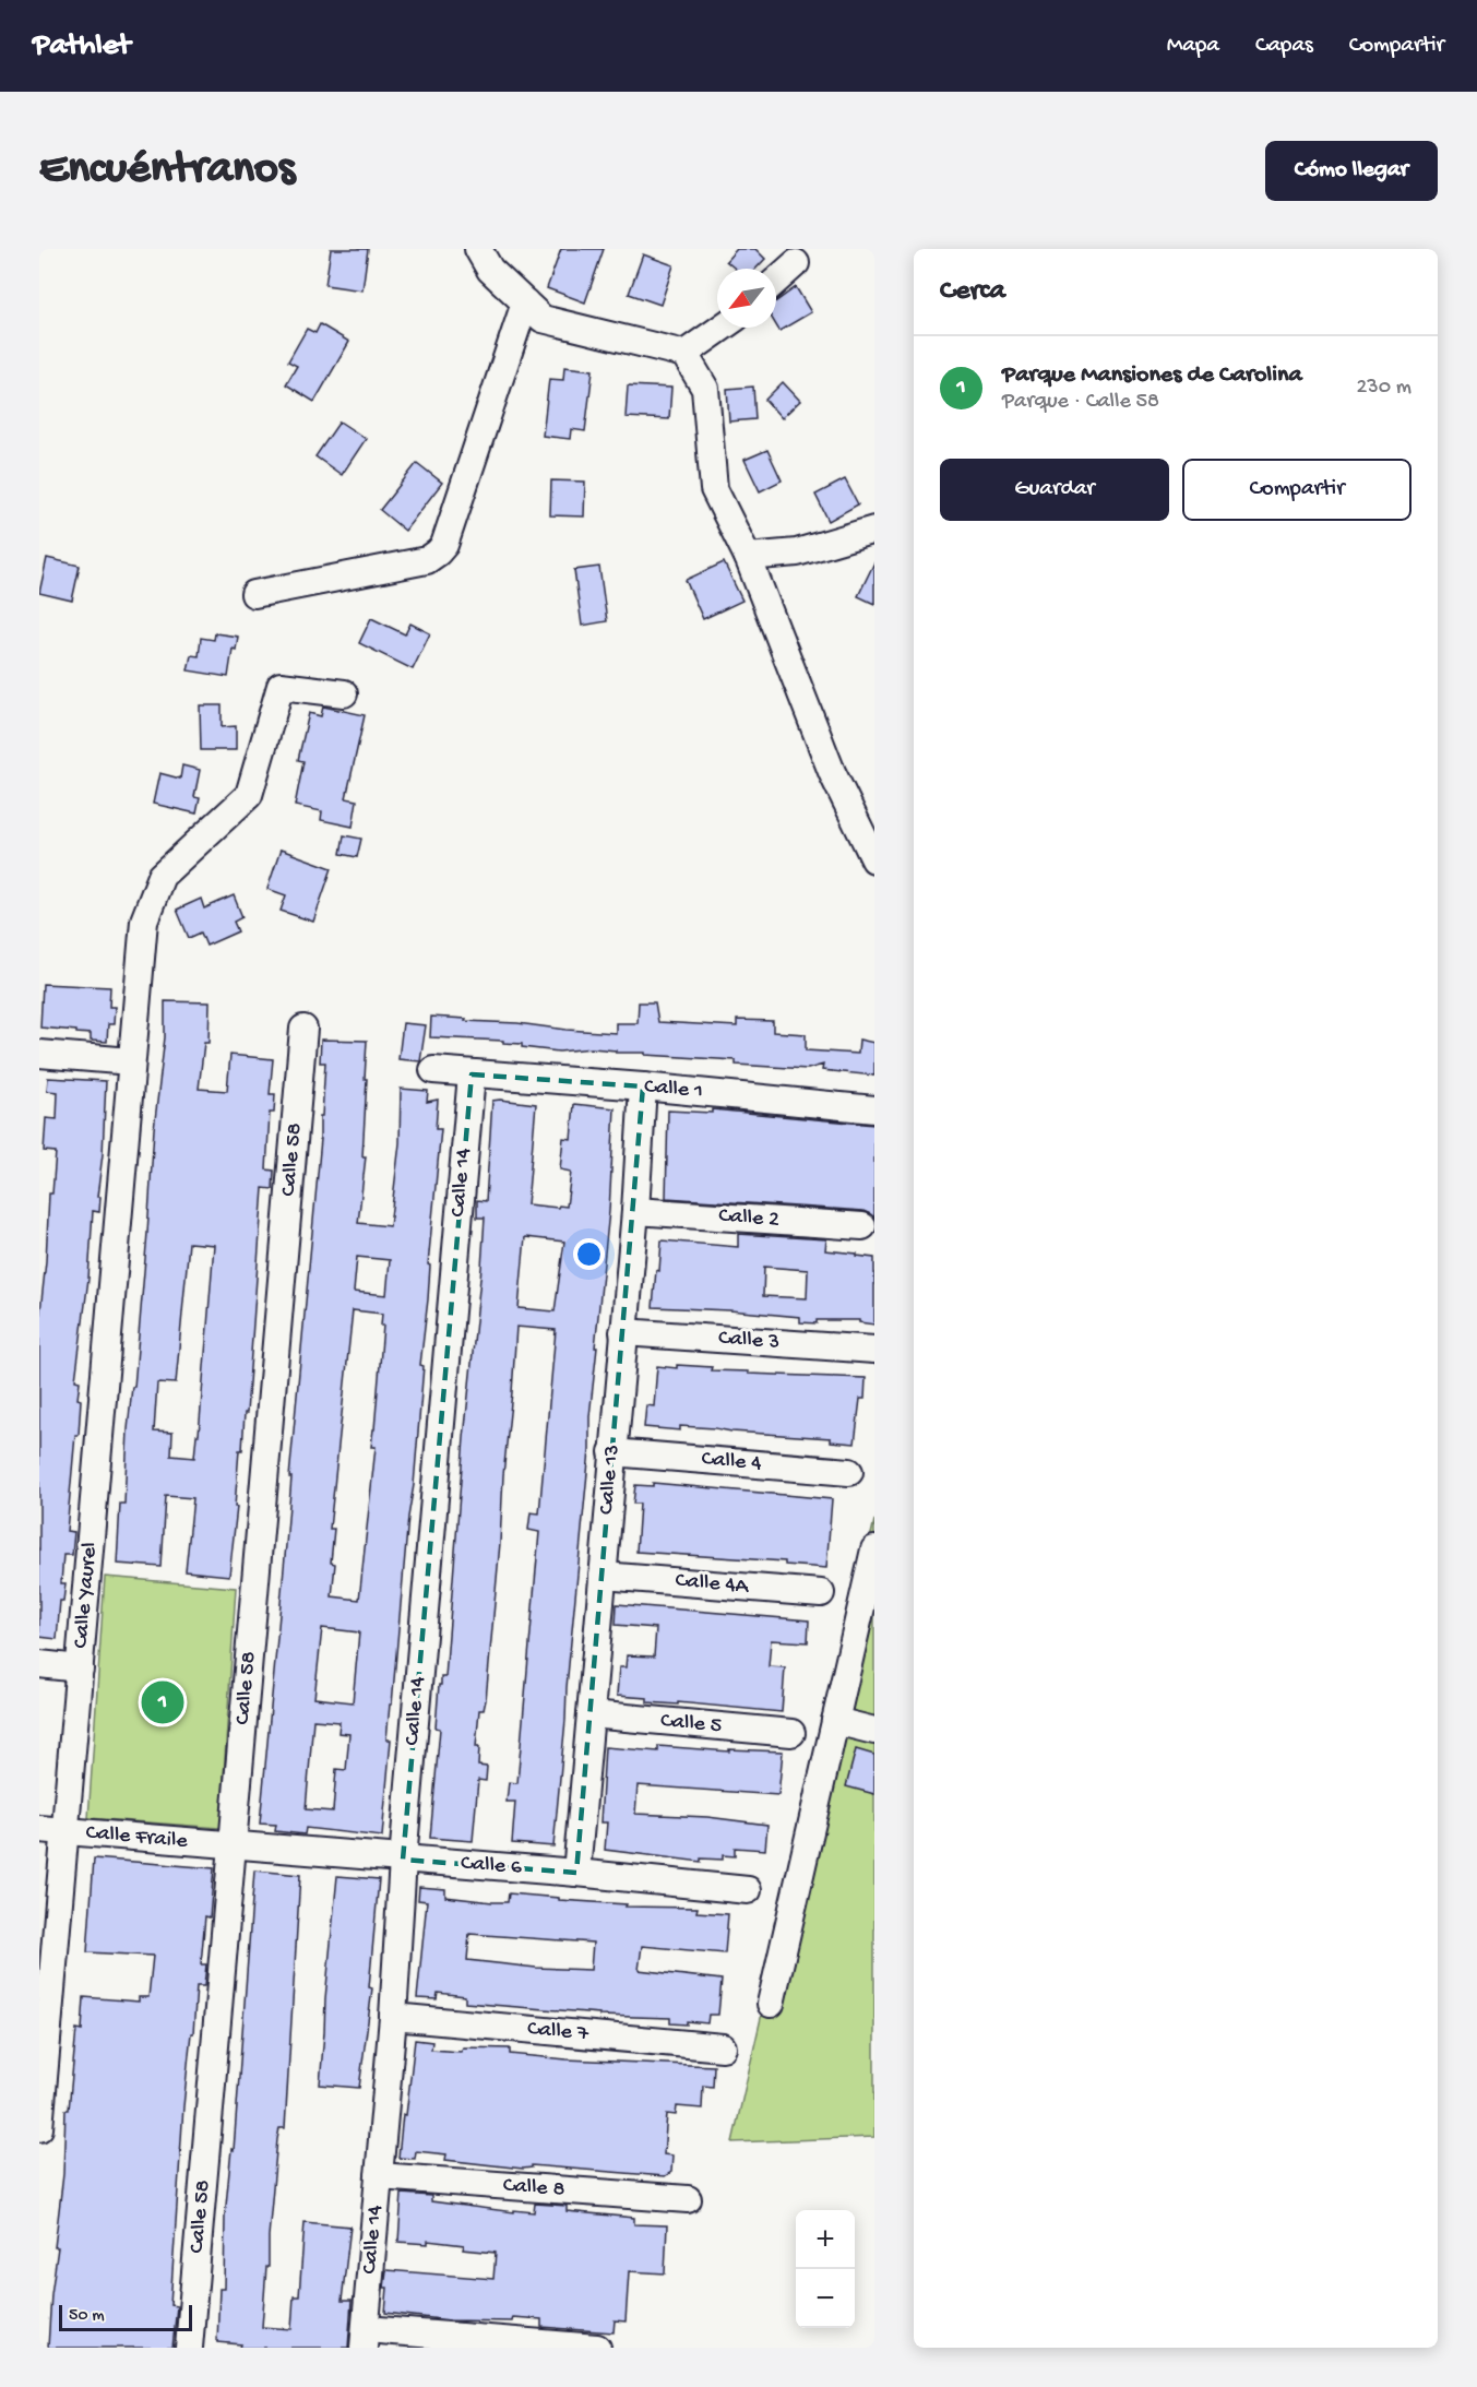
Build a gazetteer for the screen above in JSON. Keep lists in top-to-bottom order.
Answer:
{
  "streets": {
    "street": [
      "Calle 1",
      "Calle 58",
      "Calle 14",
      "Calle 2",
      "Calle 3",
      "Calle 4",
      "Calle 13",
      "Calle 4A",
      "Calle Yaurel",
      "Calle 5",
      "Calle Fraile",
      "Calle 6",
      "Calle 7",
      "Calle 8"
    ]
  },
  "crossings": [
    ["Calle 1", "Calle 14"],
    ["Calle 1", "Calle 13"],
    ["Calle 58", "Calle Fraile"],
    ["Calle 58", "Calle 6"],
    ["Calle 14", "Calle 6"],
    ["Calle 14", "Calle 7"],
    ["Calle 14", "Calle 8"],
    ["Calle 2", "Calle 13"],
    ["Calle 3", "Calle 13"],
    ["Calle 4", "Calle 13"],
    ["Calle 13", "Calle 4A"],
    ["Calle 13", "Calle 5"],
    ["Calle 13", "Calle 6"],
    ["Calle Yaurel", "Calle Fraile"],
    ["Calle Fraile", "Calle 6"]
  ],
  "scale_bar": "50 m",
  "north": "bottom left",
  "page": {
    "header": "Pathlet",
    "nav": ["Mapa", "Capas", "Compartir"],
    "buttons": [
      "Cómo llegar",
      ["Guardar", "Compartir"]
    ],
    "title": "Encuéntranos",
    "heading": "Cerca",
    "list": [
      {
        "mark": "1",
        "name": "Parque Mansiones de Carolina",
        "note": "Parque · Calle 58",
        "value": "230 m"
      }
    ],
    "pins": "1",
    "map_buttons": ["+", "−"],
    "scale": "50 m"
  }
}
